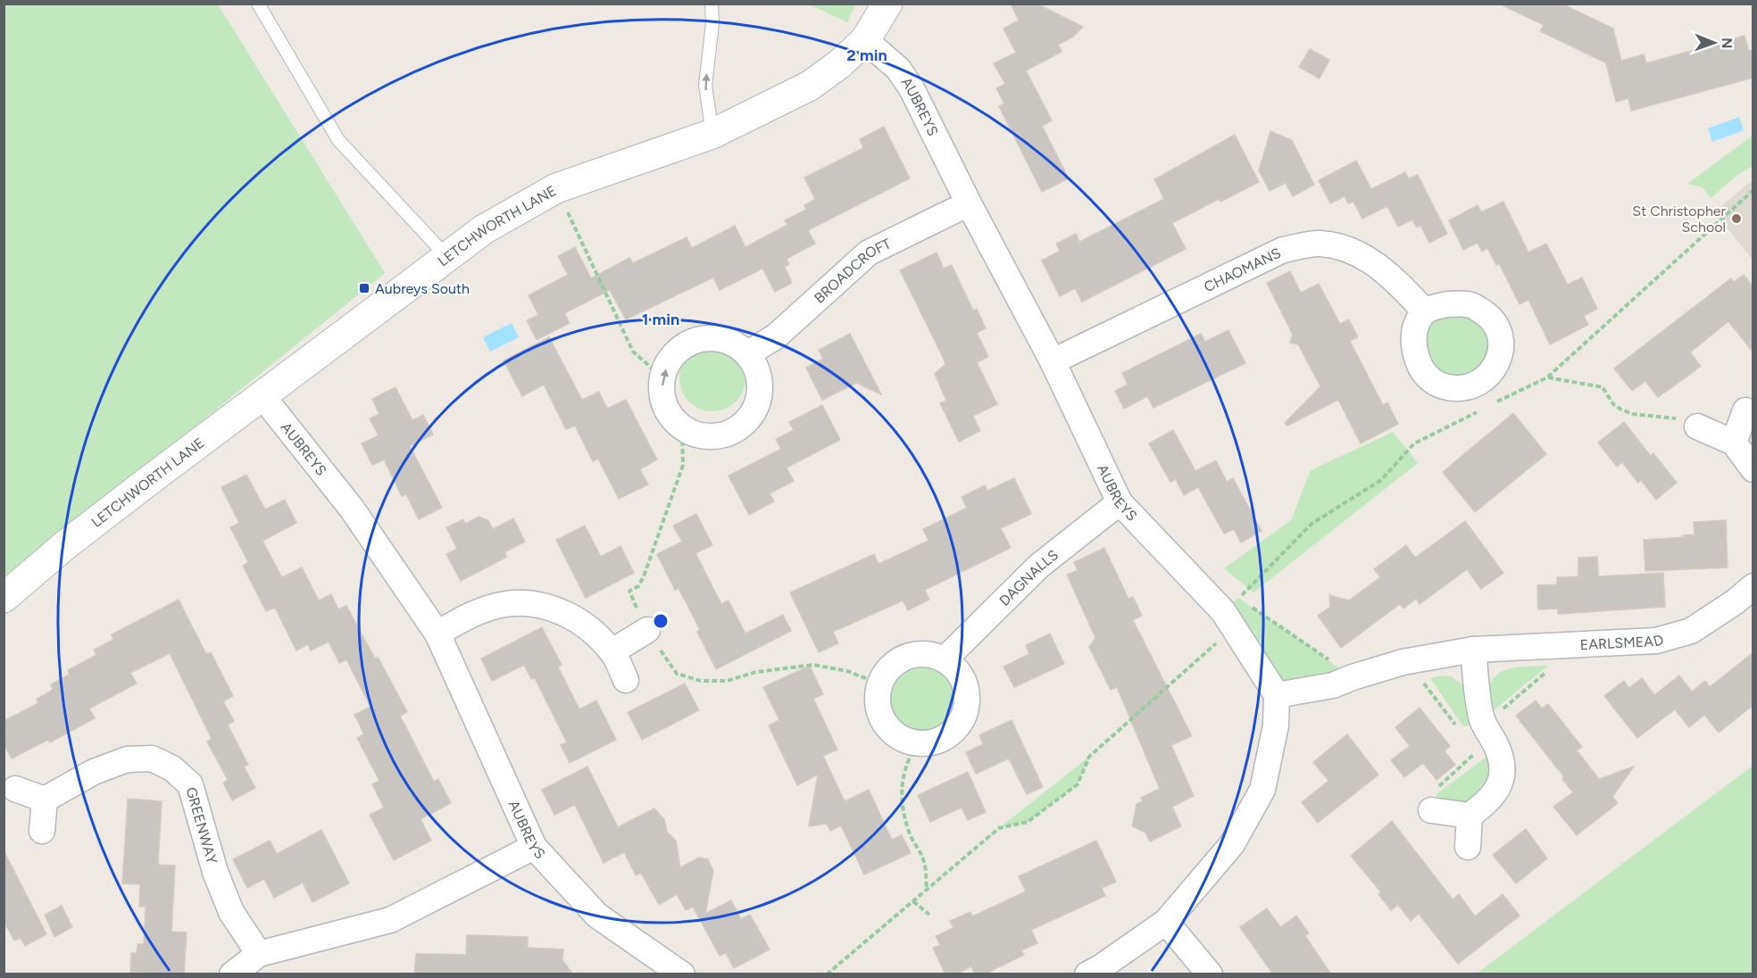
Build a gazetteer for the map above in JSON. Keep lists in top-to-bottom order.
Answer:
{
  "streets": {
    "street": [
      "AUBREYS",
      "LETCHWORTH LANE",
      "CHAOMANS",
      "BROADCROFT",
      "DAGNALLS",
      "EARLSMEAD",
      "GREENWAY"
    ]
  },
  "crossings": [
    ["AUBREYS", "LETCHWORTH LANE"],
    ["AUBREYS", "CHAOMANS"],
    ["AUBREYS", "BROADCROFT"],
    ["AUBREYS", "DAGNALLS"],
    ["AUBREYS", "EARLSMEAD"]
  ],
  "places": {
    "other": ["St Christopher School"],
    "transit": ["Aubreys South"]
  },
  "north": "right",
  "rings": ["2 min", "1 min"]
}
